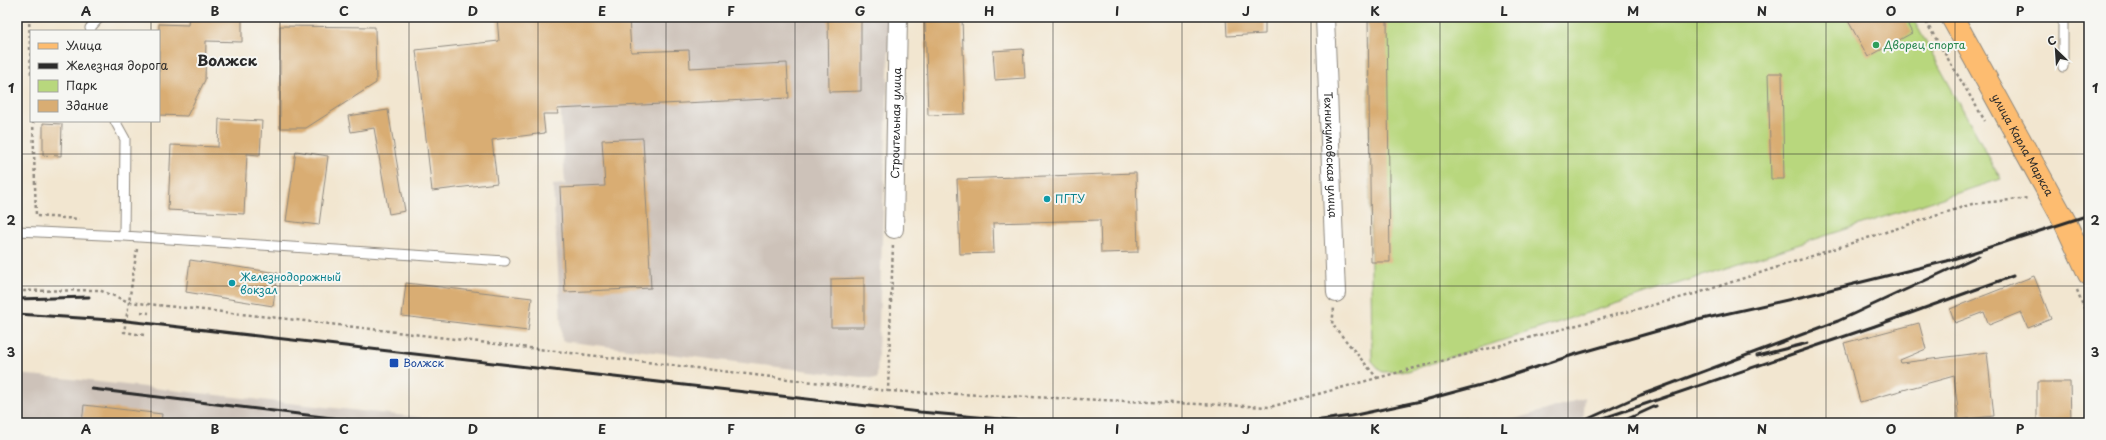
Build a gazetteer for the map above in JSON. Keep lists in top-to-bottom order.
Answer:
{
  "streets": {
    "main road": ["улица Карла Маркса"],
    "street": ["Строительная улица", "Техникумовская улица"]
  },
  "districts": ["Волжск"],
  "places": {
    "other": ["Дворец спорта", "ПГТУ", "Железнодорожный вокзал"],
    "transit": ["Волжск"]
  },
  "legend": [
    "Улица",
    "Железная дорога",
    "Парк",
    "Здание"
  ],
  "north": "top left",
  "grid": {
    "columns": [
      "A",
      "B",
      "C",
      "D",
      "E",
      "F",
      "G",
      "H",
      "I",
      "J",
      "K",
      "L",
      "M",
      "N",
      "O",
      "P"
    ],
    "rows": ["1", "2", "3"]
  }
}
